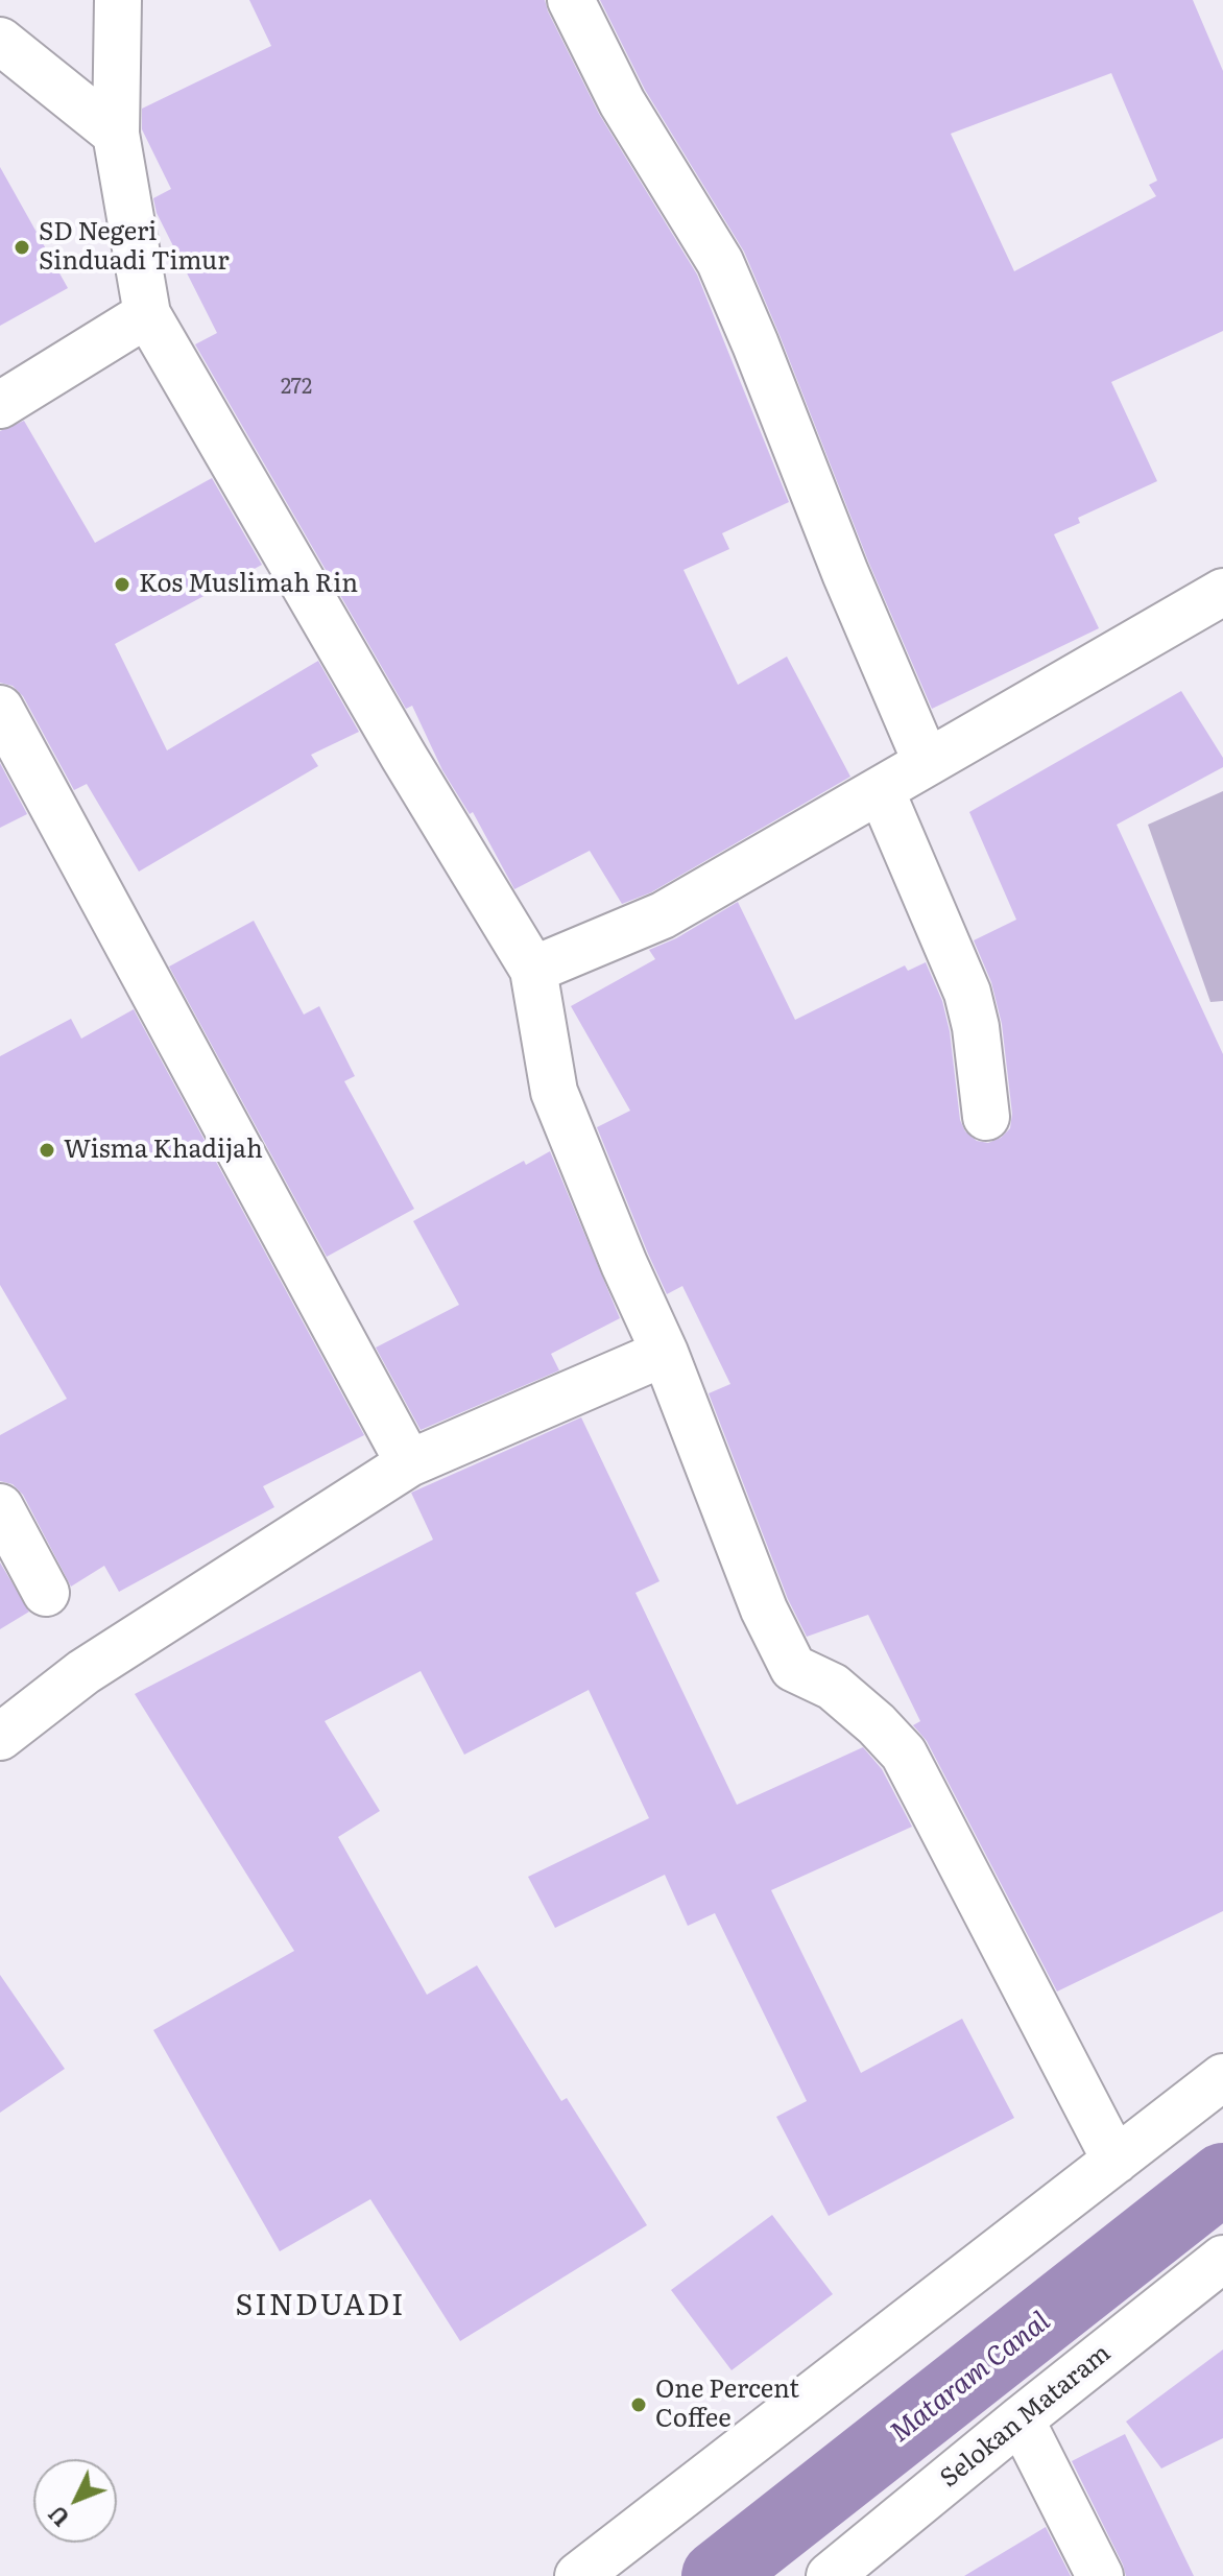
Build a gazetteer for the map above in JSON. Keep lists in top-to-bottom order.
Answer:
{
  "streets": {
    "street": ["Selokan Mataram"]
  },
  "districts": ["SINDUADI"],
  "water": ["Mataram Canal"],
  "places": [
    "SD Negeri Sinduadi Timur",
    "Kos Muslimah Rin",
    "Wisma Khadijah",
    "One Percent Coffee"
  ],
  "house_numbers": ["272"],
  "north": "bottom left"
}
